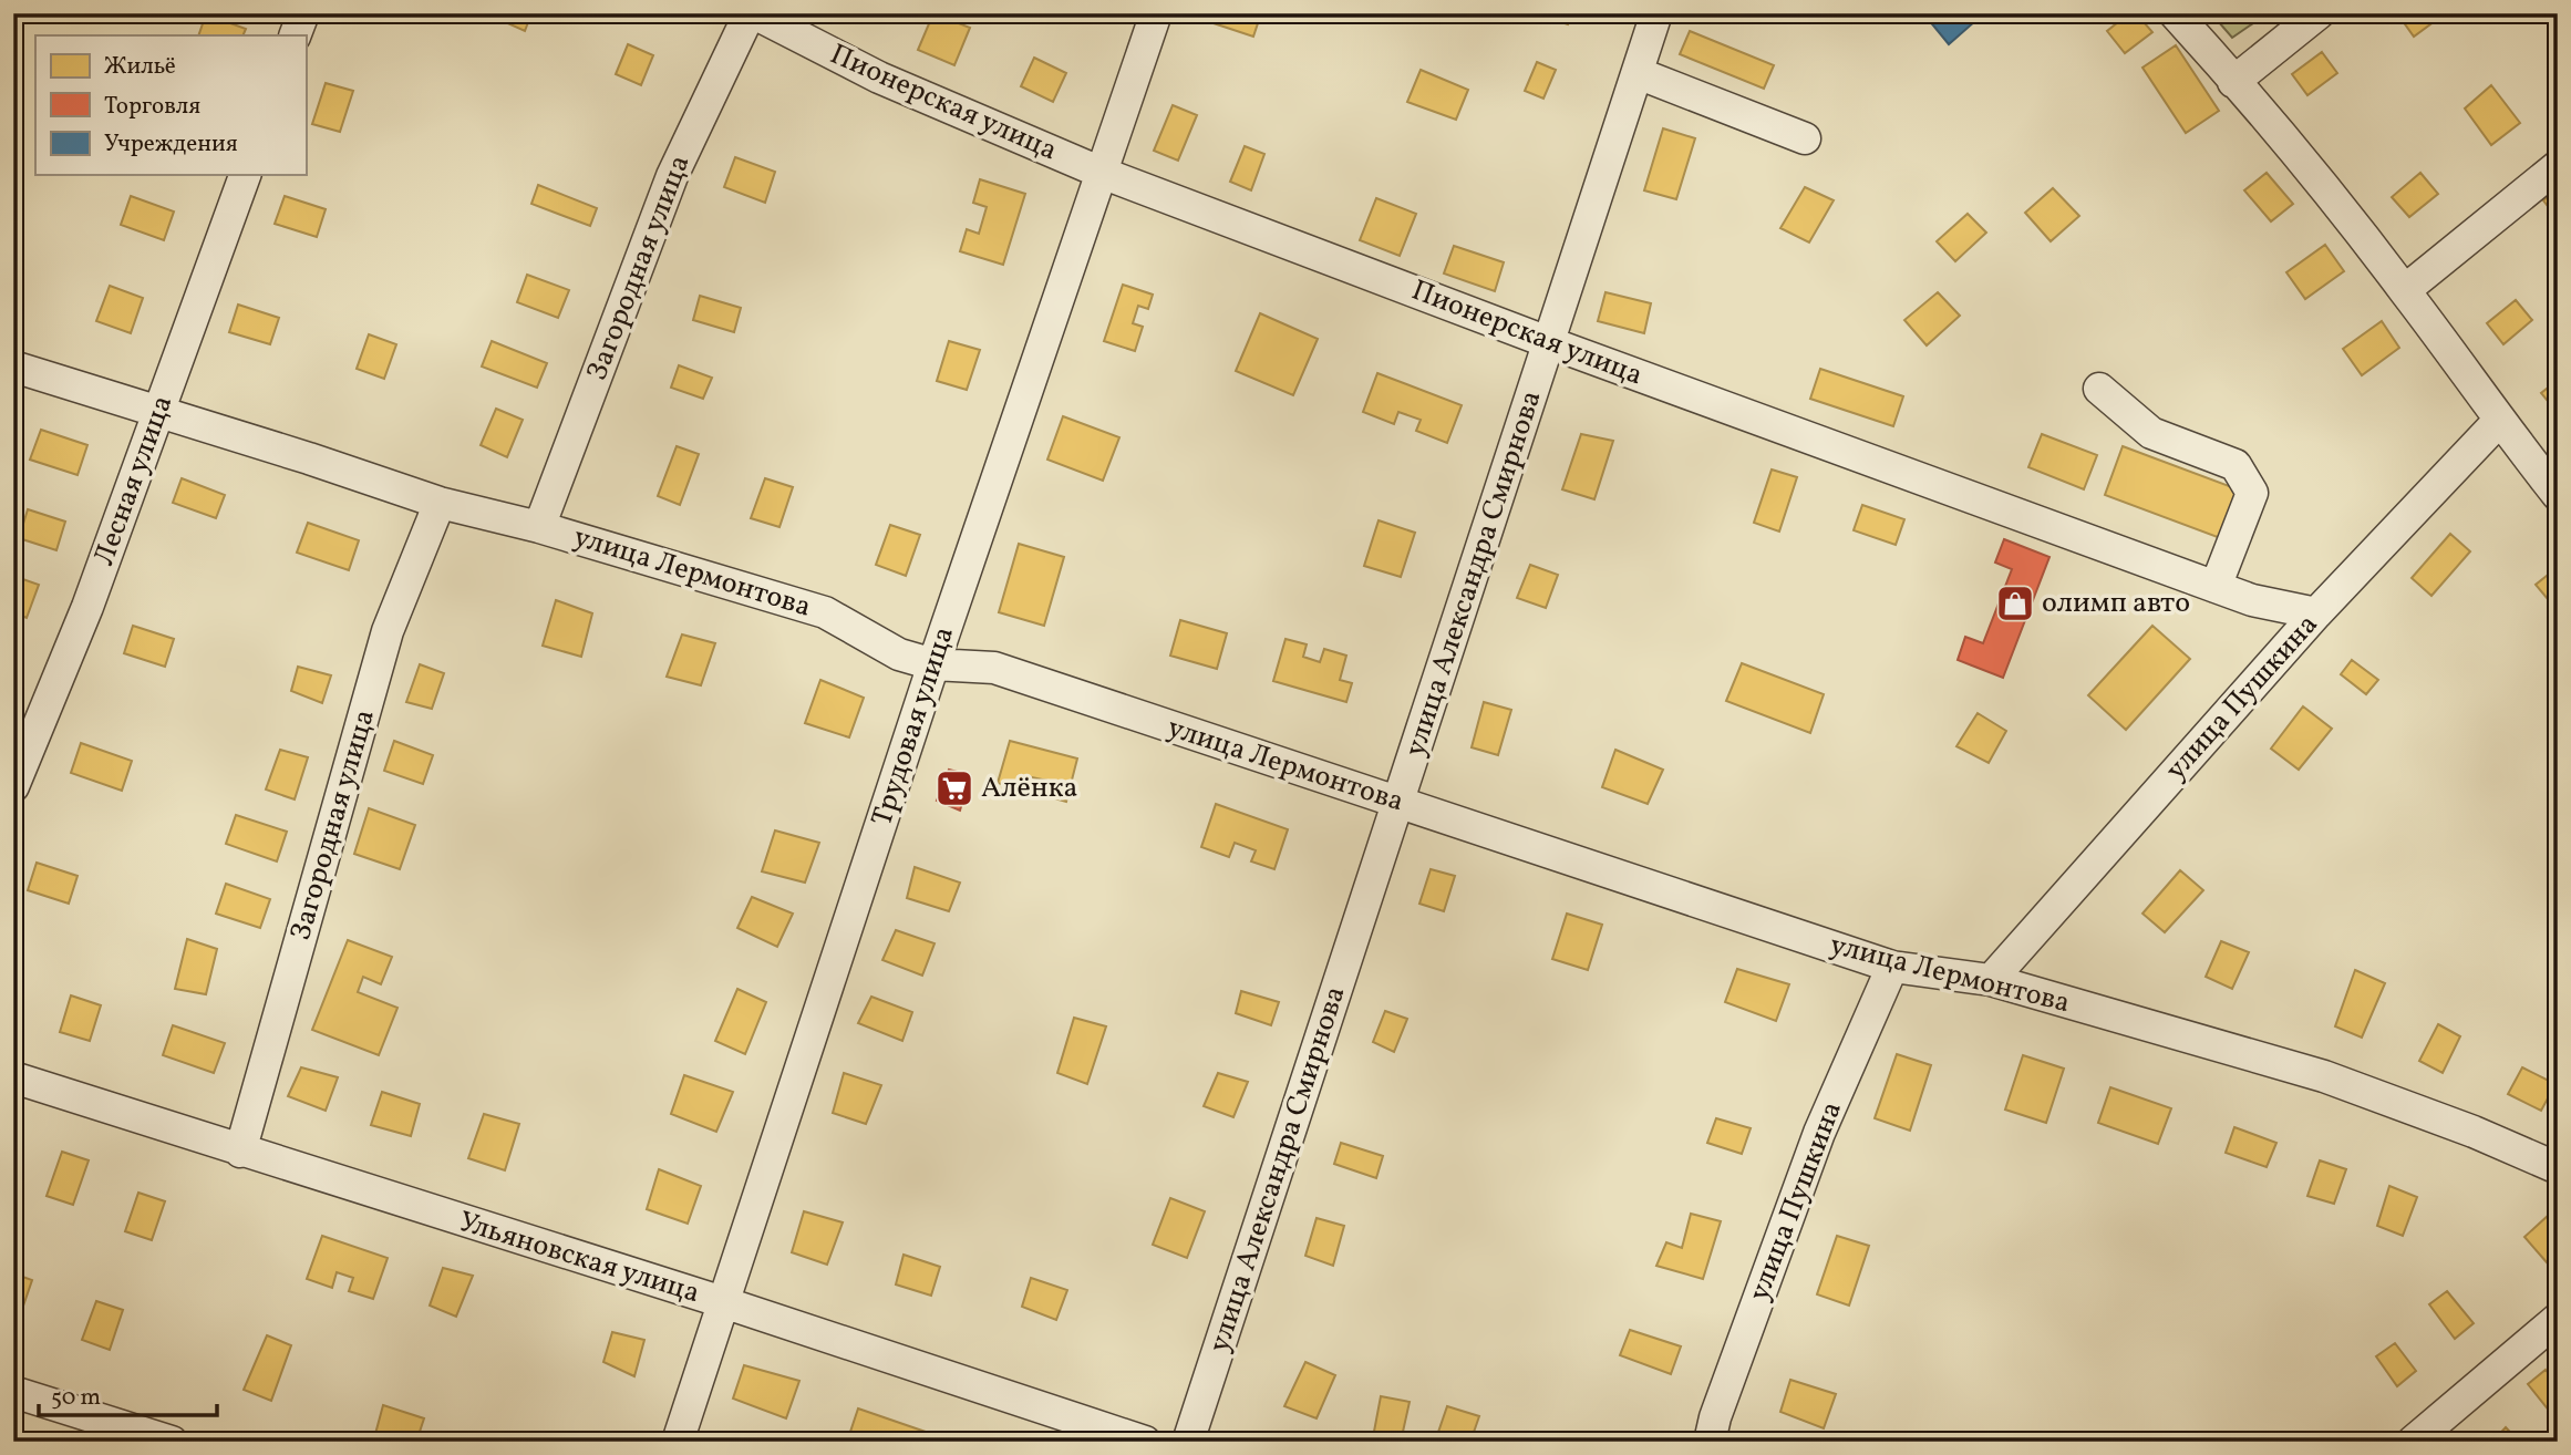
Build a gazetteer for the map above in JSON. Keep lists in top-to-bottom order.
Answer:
{
  "streets": {
    "street": [
      "Пионерская улица",
      "Загородная улица",
      "Лесная улица",
      "улица Лермонтова",
      "улица Александра Смирнова",
      "улица Пушкина",
      "Трудовая улица",
      "Ульяновская улица"
    ]
  },
  "crossings": [
    ["Пионерская улица", "Загородная улица"],
    ["Пионерская улица", "улица Александра Смирнова"],
    ["Пионерская улица", "улица Пушкина"],
    ["Пионерская улица", "Трудовая улица"],
    ["Загородная улица", "улица Лермонтова"],
    ["Загородная улица", "Ульяновская улица"],
    ["Лесная улица", "улица Лермонтова"],
    ["улица Лермонтова", "улица Александра Смирнова"],
    ["улица Лермонтова", "улица Пушкина"],
    ["улица Лермонтова", "Трудовая улица"],
    ["Трудовая улица", "Ульяновская улица"]
  ],
  "places": {
    "shop": ["олимп авто"],
    "supermarket": ["Алёнка"]
  },
  "legend": ["Жильё", "Торговля", "Учреждения"],
  "scale_bar": "50 m"
}
